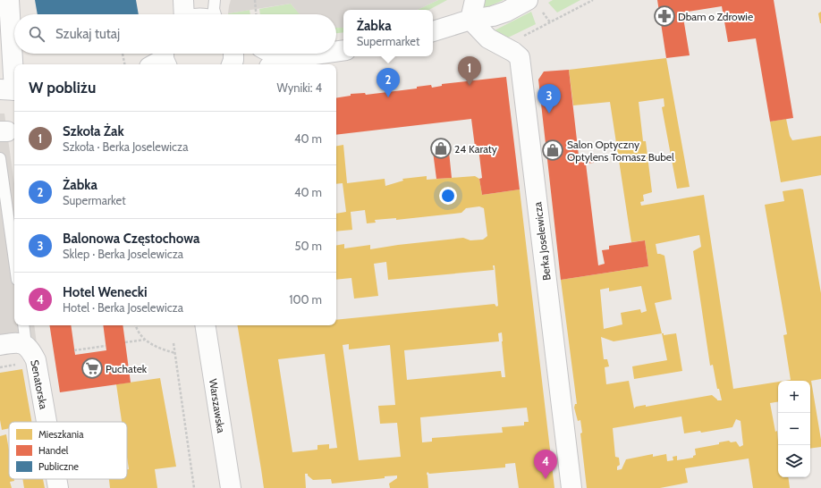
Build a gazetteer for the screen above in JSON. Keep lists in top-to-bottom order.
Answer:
{
  "streets": {
    "street": ["Berka Joselewicza", "Senatorska", "Warszawska"]
  },
  "places": {
    "pharmacy": ["Dbam o Zdrowie"],
    "shop": ["24 Karaty", "Salon Optyczny Optylens Tomasz Bubel"],
    "supermarket": ["Puchatek"]
  },
  "legend": ["Mieszkania", "Handel", "Publiczne"],
  "page": {
    "popup": ["Żabka", "Supermarket"],
    "search": "Szukaj tutaj",
    "pins": [
      "1",
      "2",
      "3",
      "4"
    ],
    "heading": ["W pobliżu", "Wyniki: 4"],
    "list": [
      {
        "mark": "1",
        "name": "Szkoła Żak",
        "note": "Szkoła · Berka Joselewicza",
        "value": "40 m"
      },
      {
        "mark": "2",
        "name": "Żabka",
        "note": "Supermarket",
        "value": "40 m"
      },
      {
        "mark": "3",
        "name": "Balonowa Częstochowa",
        "note": "Sklep · Berka Joselewicza",
        "value": "50 m"
      },
      {
        "mark": "4",
        "name": "Hotel Wenecki",
        "note": "Hotel · Berka Joselewicza",
        "value": "100 m"
      }
    ],
    "map_buttons": ["+", "−"]
  }
}
